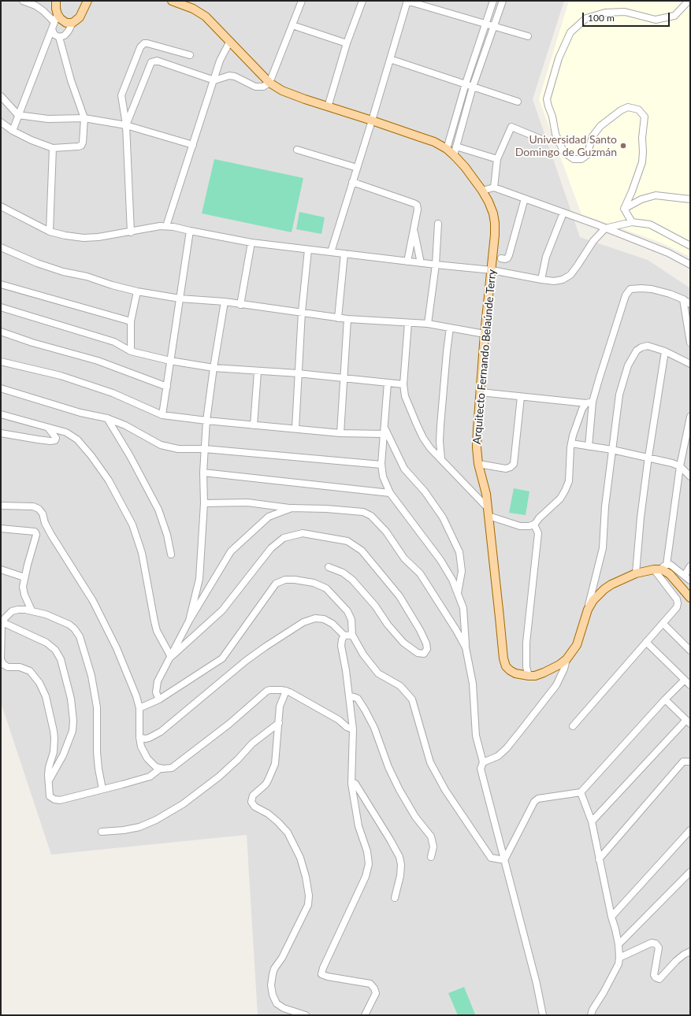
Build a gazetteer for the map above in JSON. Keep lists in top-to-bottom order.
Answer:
{
  "streets": {
    "main road": ["Arquitecto Fernando Belaúnde Terry"]
  },
  "places": ["Universidad Santo Domingo de Guzmán"],
  "scale_bar": "100 m"
}
